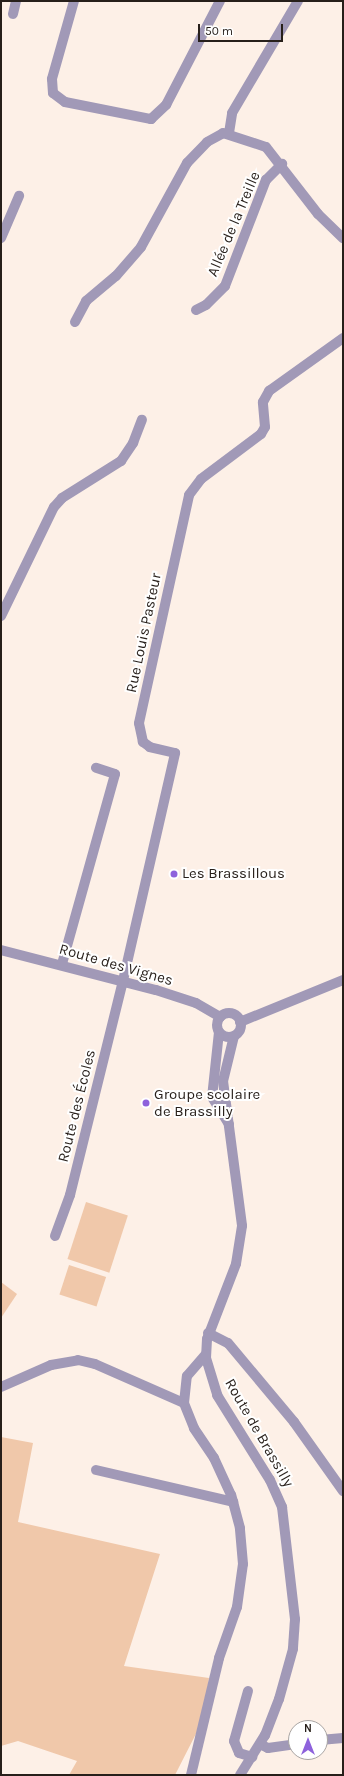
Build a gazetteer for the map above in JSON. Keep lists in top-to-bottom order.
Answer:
{
  "streets": {
    "street": [
      "Allée de la Treille",
      "Rue Louis Pasteur",
      "Route des Vignes",
      "Route des Écoles",
      "Route de Brassilly"
    ]
  },
  "crossings": [
    ["Rue Louis Pasteur", "Route des Vignes"],
    ["Rue Louis Pasteur", "Route des Écoles"],
    ["Route des Vignes", "Route des Écoles"],
    ["Route des Vignes", "Route de Brassilly"]
  ],
  "places": ["Les Brassillous", "Groupe scolaire de Brassilly"],
  "scale_bar": "50 m",
  "north": "top"
}
